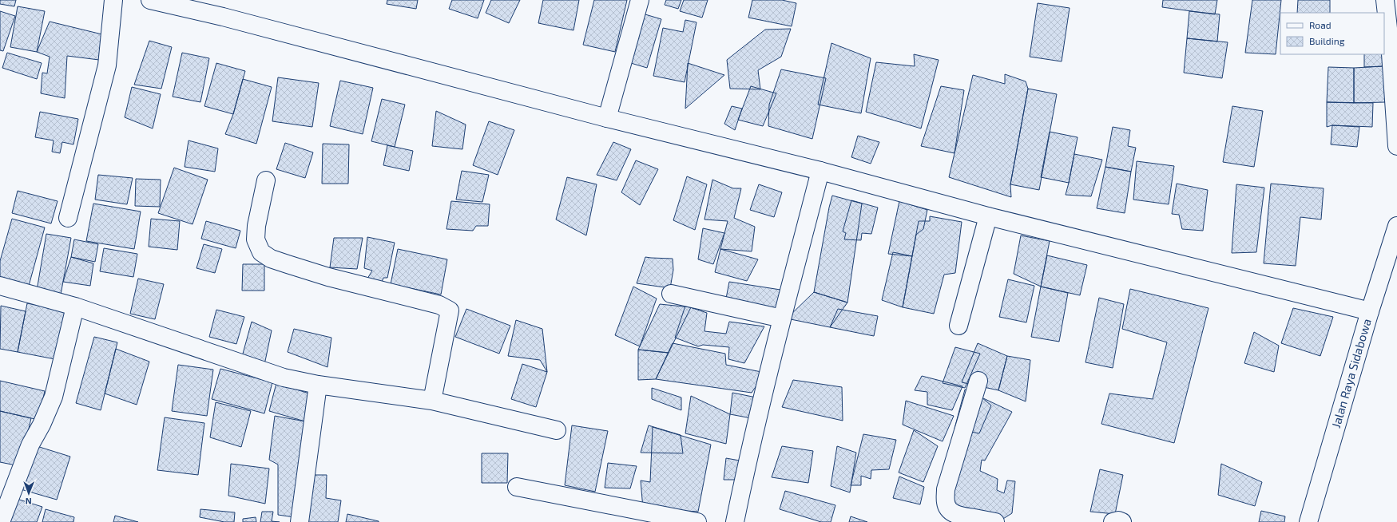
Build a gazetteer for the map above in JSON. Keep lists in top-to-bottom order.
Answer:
{
  "streets": {
    "main road": ["Jalan Raya Sidabowa"]
  },
  "legend": ["Road", "Building"],
  "north": "bottom"
}
